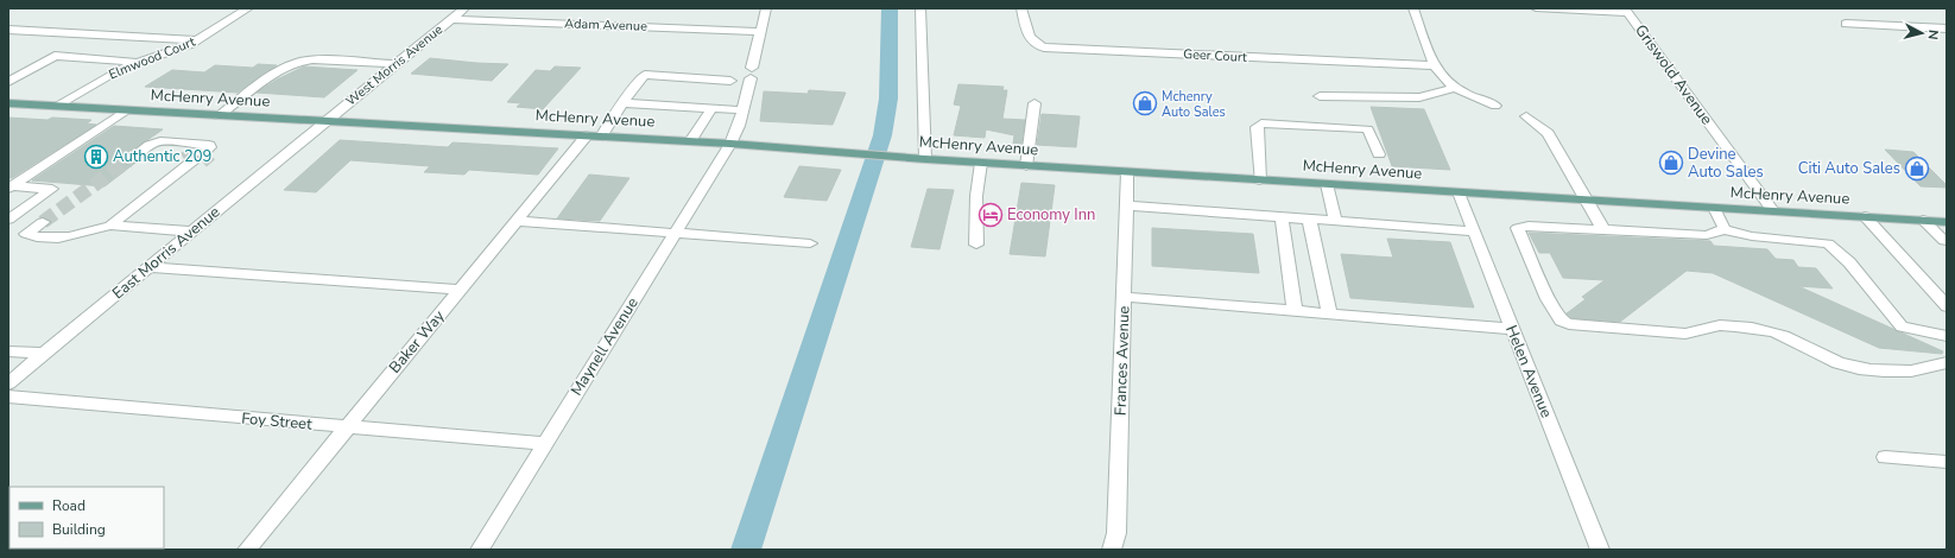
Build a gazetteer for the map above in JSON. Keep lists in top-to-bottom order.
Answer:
{
  "streets": {
    "main road": ["McHenry Avenue"],
    "street": [
      "Adam Avenue",
      "Geer Court",
      "Elmwood Court",
      "West Morris Avenue",
      "Griswold Avenue",
      "East Morris Avenue",
      "Baker Way",
      "Maynell Avenue",
      "Frances Avenue",
      "Helen Avenue",
      "Foy Street"
    ]
  },
  "crossings": [
    ["Adam Avenue", "West Morris Avenue"],
    ["Adam Avenue", "Maynell Avenue"],
    ["Elmwood Court", "McHenry Avenue"],
    ["West Morris Avenue", "McHenry Avenue"],
    ["West Morris Avenue", "East Morris Avenue"],
    ["Griswold Avenue", "McHenry Avenue"],
    ["McHenry Avenue", "East Morris Avenue"],
    ["McHenry Avenue", "Baker Way"],
    ["McHenry Avenue", "Maynell Avenue"],
    ["McHenry Avenue", "Frances Avenue"],
    ["McHenry Avenue", "Helen Avenue"],
    ["Baker Way", "Foy Street"],
    ["Maynell Avenue", "Foy Street"]
  ],
  "places": {
    "shop": ["Mchenry Auto Sales", "Devine Auto Sales", "Citi Auto Sales"],
    "building": ["Authentic 209"],
    "hotel": ["Economy Inn"]
  },
  "legend": ["Road", "Building"],
  "north": "right"
}
